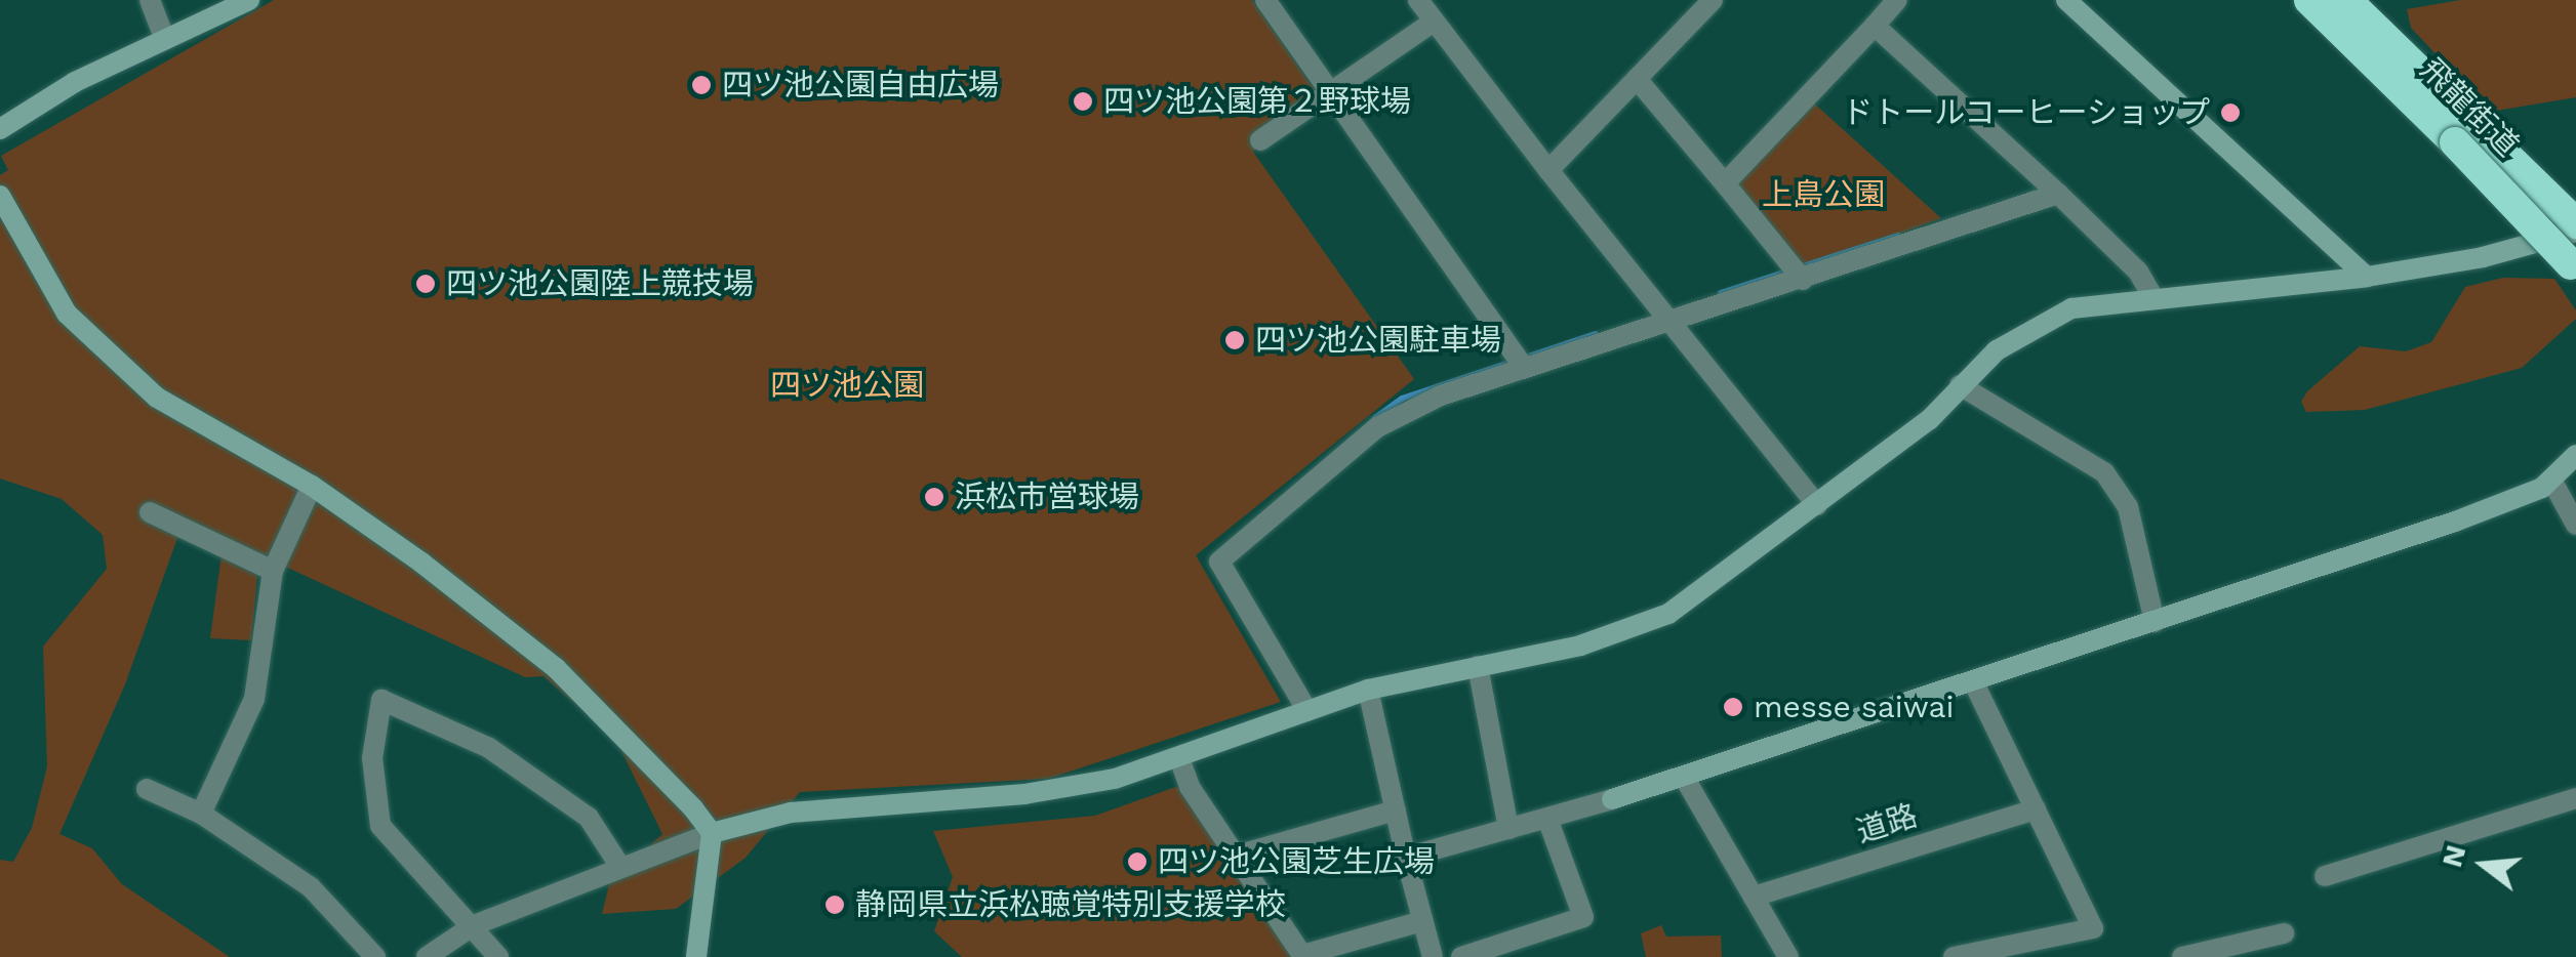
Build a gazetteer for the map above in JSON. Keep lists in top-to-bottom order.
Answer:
{
  "streets": {
    "highway": ["飛龍街道"],
    "street": ["道路"]
  },
  "parks": ["上島公園", "四ツ池公園"],
  "places": [
    "四ツ池公園自由広場",
    "四ツ池公園第２野球場",
    "ドトールコーヒーショップ",
    "四ツ池公園陸上競技場",
    "四ツ池公園駐車場",
    "浜松市営球場",
    "messe saiwai",
    "四ツ池公園芝生広場",
    "静岡県立浜松聴覚特別支援学校"
  ],
  "north": "left"
}
